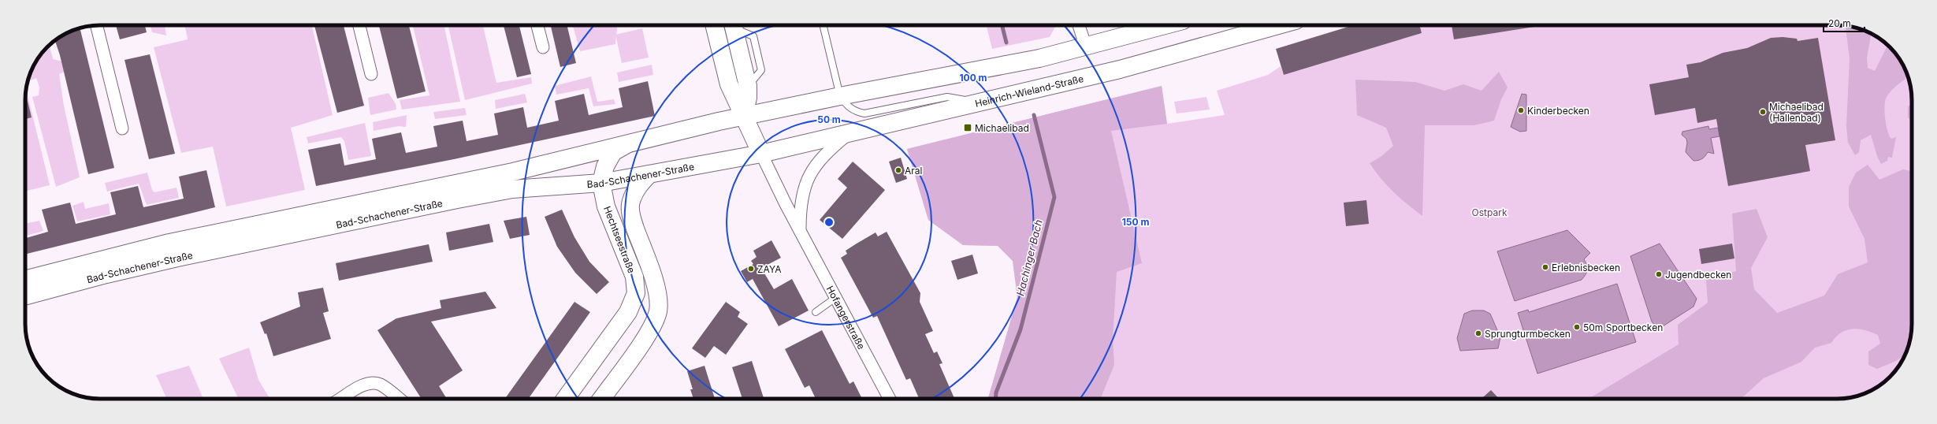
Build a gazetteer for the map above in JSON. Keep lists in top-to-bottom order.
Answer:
{
  "streets": {
    "main road": ["Heinrich-Wieland-Straße", "Bad-Schachener-Straße", "Hechtseestraße"],
    "street": ["Hofangerstraße"]
  },
  "crossings": [
    ["Heinrich-Wieland-Straße", "Bad-Schachener-Straße"],
    ["Heinrich-Wieland-Straße", "Hofangerstraße"],
    ["Bad-Schachener-Straße", "Hechtseestraße"],
    ["Bad-Schachener-Straße", "Hofangerstraße"]
  ],
  "water": ["Hachinger Bach"],
  "parks": ["Ostpark"],
  "places": {
    "other": [
      "Kinderbecken",
      "Michaelibad (Hallenbad)",
      "Aral",
      "Erlebnisbecken",
      "ZAYA",
      "Jugendbecken",
      "50m Sportbecken",
      "Sprungturmbecken"
    ],
    "transit": ["Michaelibad"]
  },
  "scale_bar": "20 m",
  "rings": ["100 m", "50 m", "150 m"]
}
